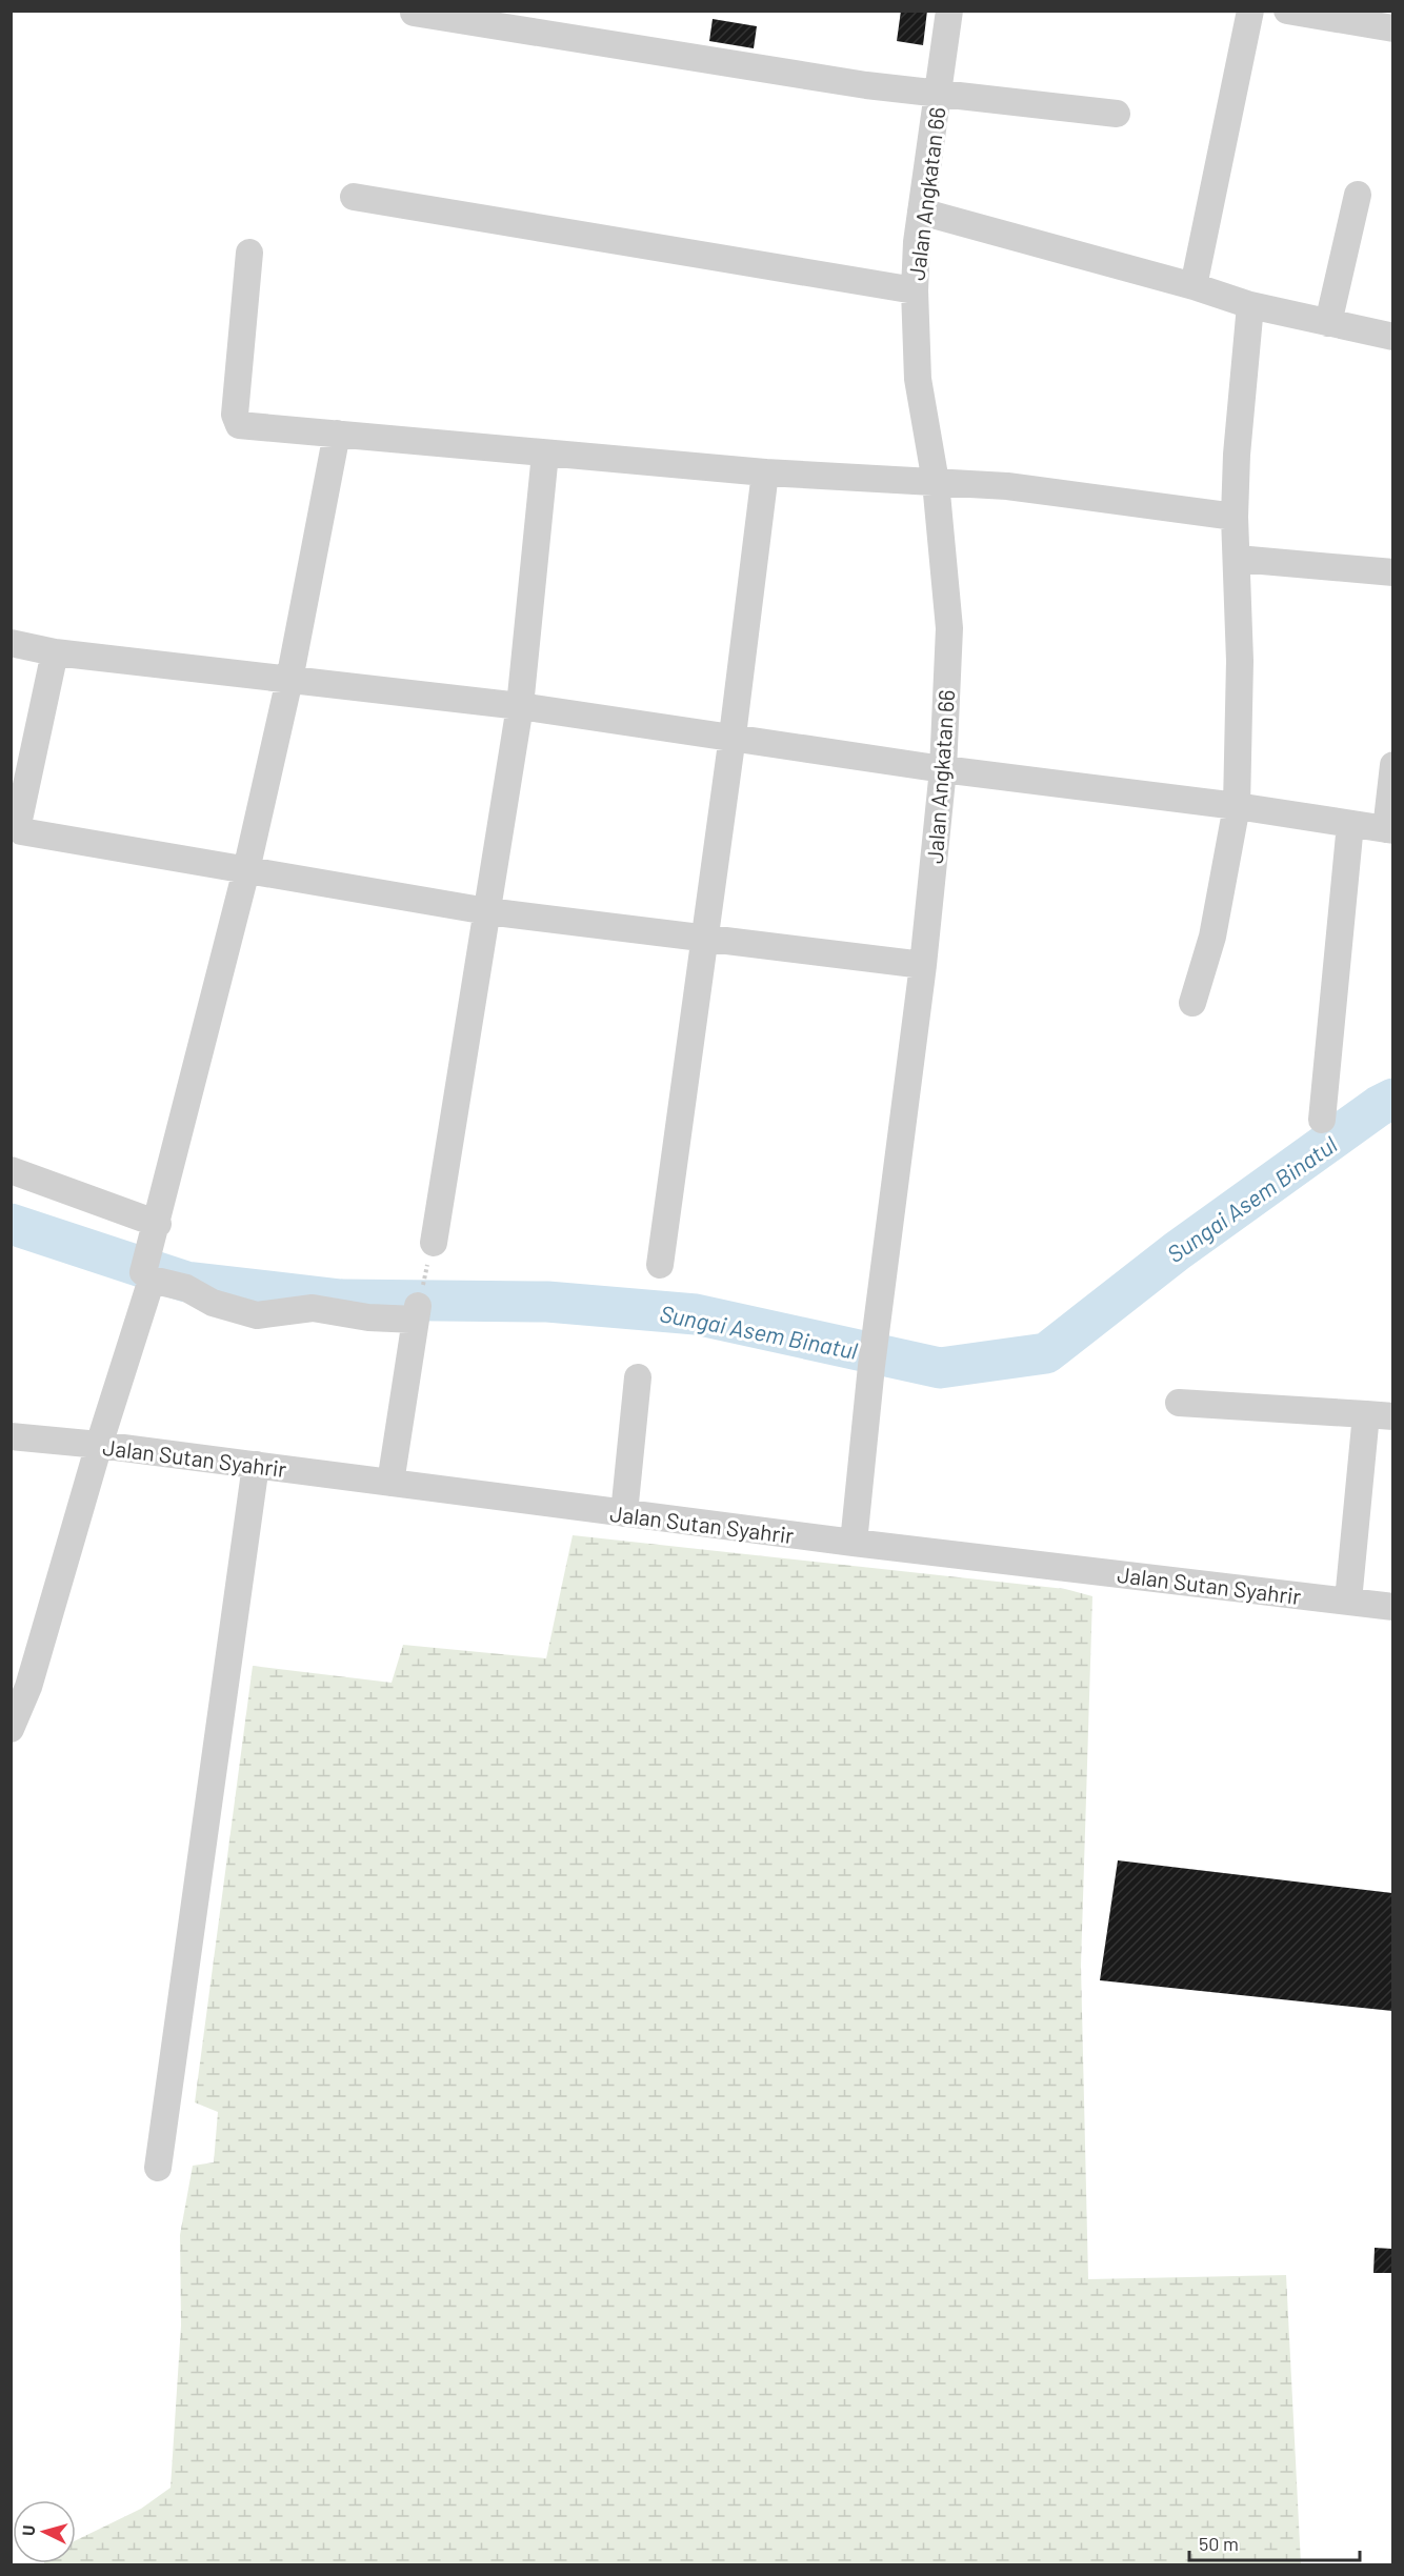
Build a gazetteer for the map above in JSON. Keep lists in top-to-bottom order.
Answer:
{
  "streets": {
    "street": ["Jalan Angkatan 66", "Jalan Sutan Syahrir"]
  },
  "crossings": [
    ["Jalan Angkatan 66", "Jalan Sutan Syahrir"]
  ],
  "water": ["Sungai Asem Binatul"],
  "scale_bar": "50 m",
  "north": "left"
}
